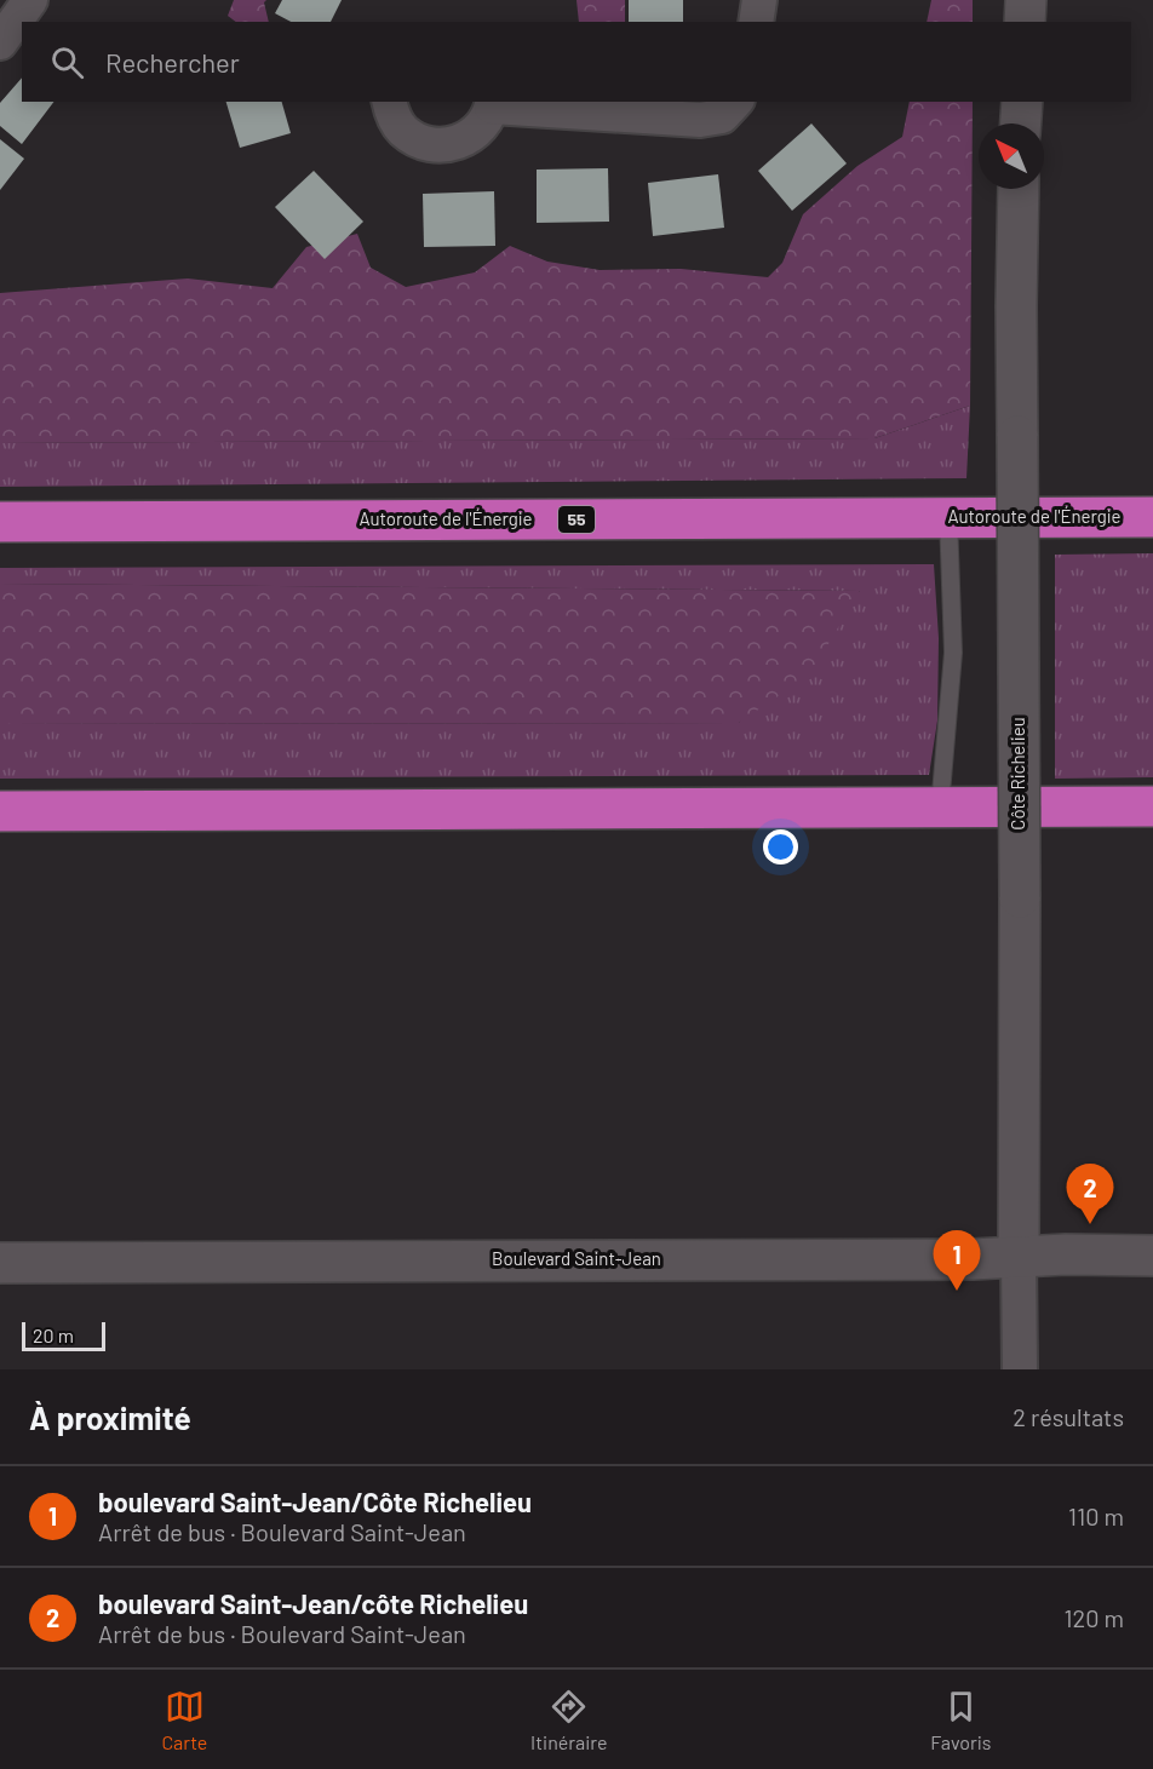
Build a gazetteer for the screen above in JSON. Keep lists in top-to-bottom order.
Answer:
{
  "streets": {
    "highway": ["Autoroute de l'Énergie", "55"],
    "street": ["Côte Richelieu", "Boulevard Saint-Jean"]
  },
  "crossings": [
    ["Côte Richelieu", "Boulevard Saint-Jean"]
  ],
  "scale_bar": "20 m",
  "north": "top left",
  "page": {
    "search": "Rechercher",
    "pins": ["2", "1"],
    "scale": "20 m",
    "heading": ["À proximité", "2 résultats"],
    "list": [
      {
        "mark": "1",
        "name": "boulevard Saint-Jean/Côte Richelieu",
        "note": "Arrêt de bus · Boulevard Saint-Jean",
        "value": "110 m"
      },
      {
        "mark": "2",
        "name": "boulevard Saint-Jean/côte Richelieu",
        "note": "Arrêt de bus · Boulevard Saint-Jean",
        "value": "120 m"
      }
    ],
    "nav": ["Carte", "Itinéraire", "Favoris"]
  }
}
